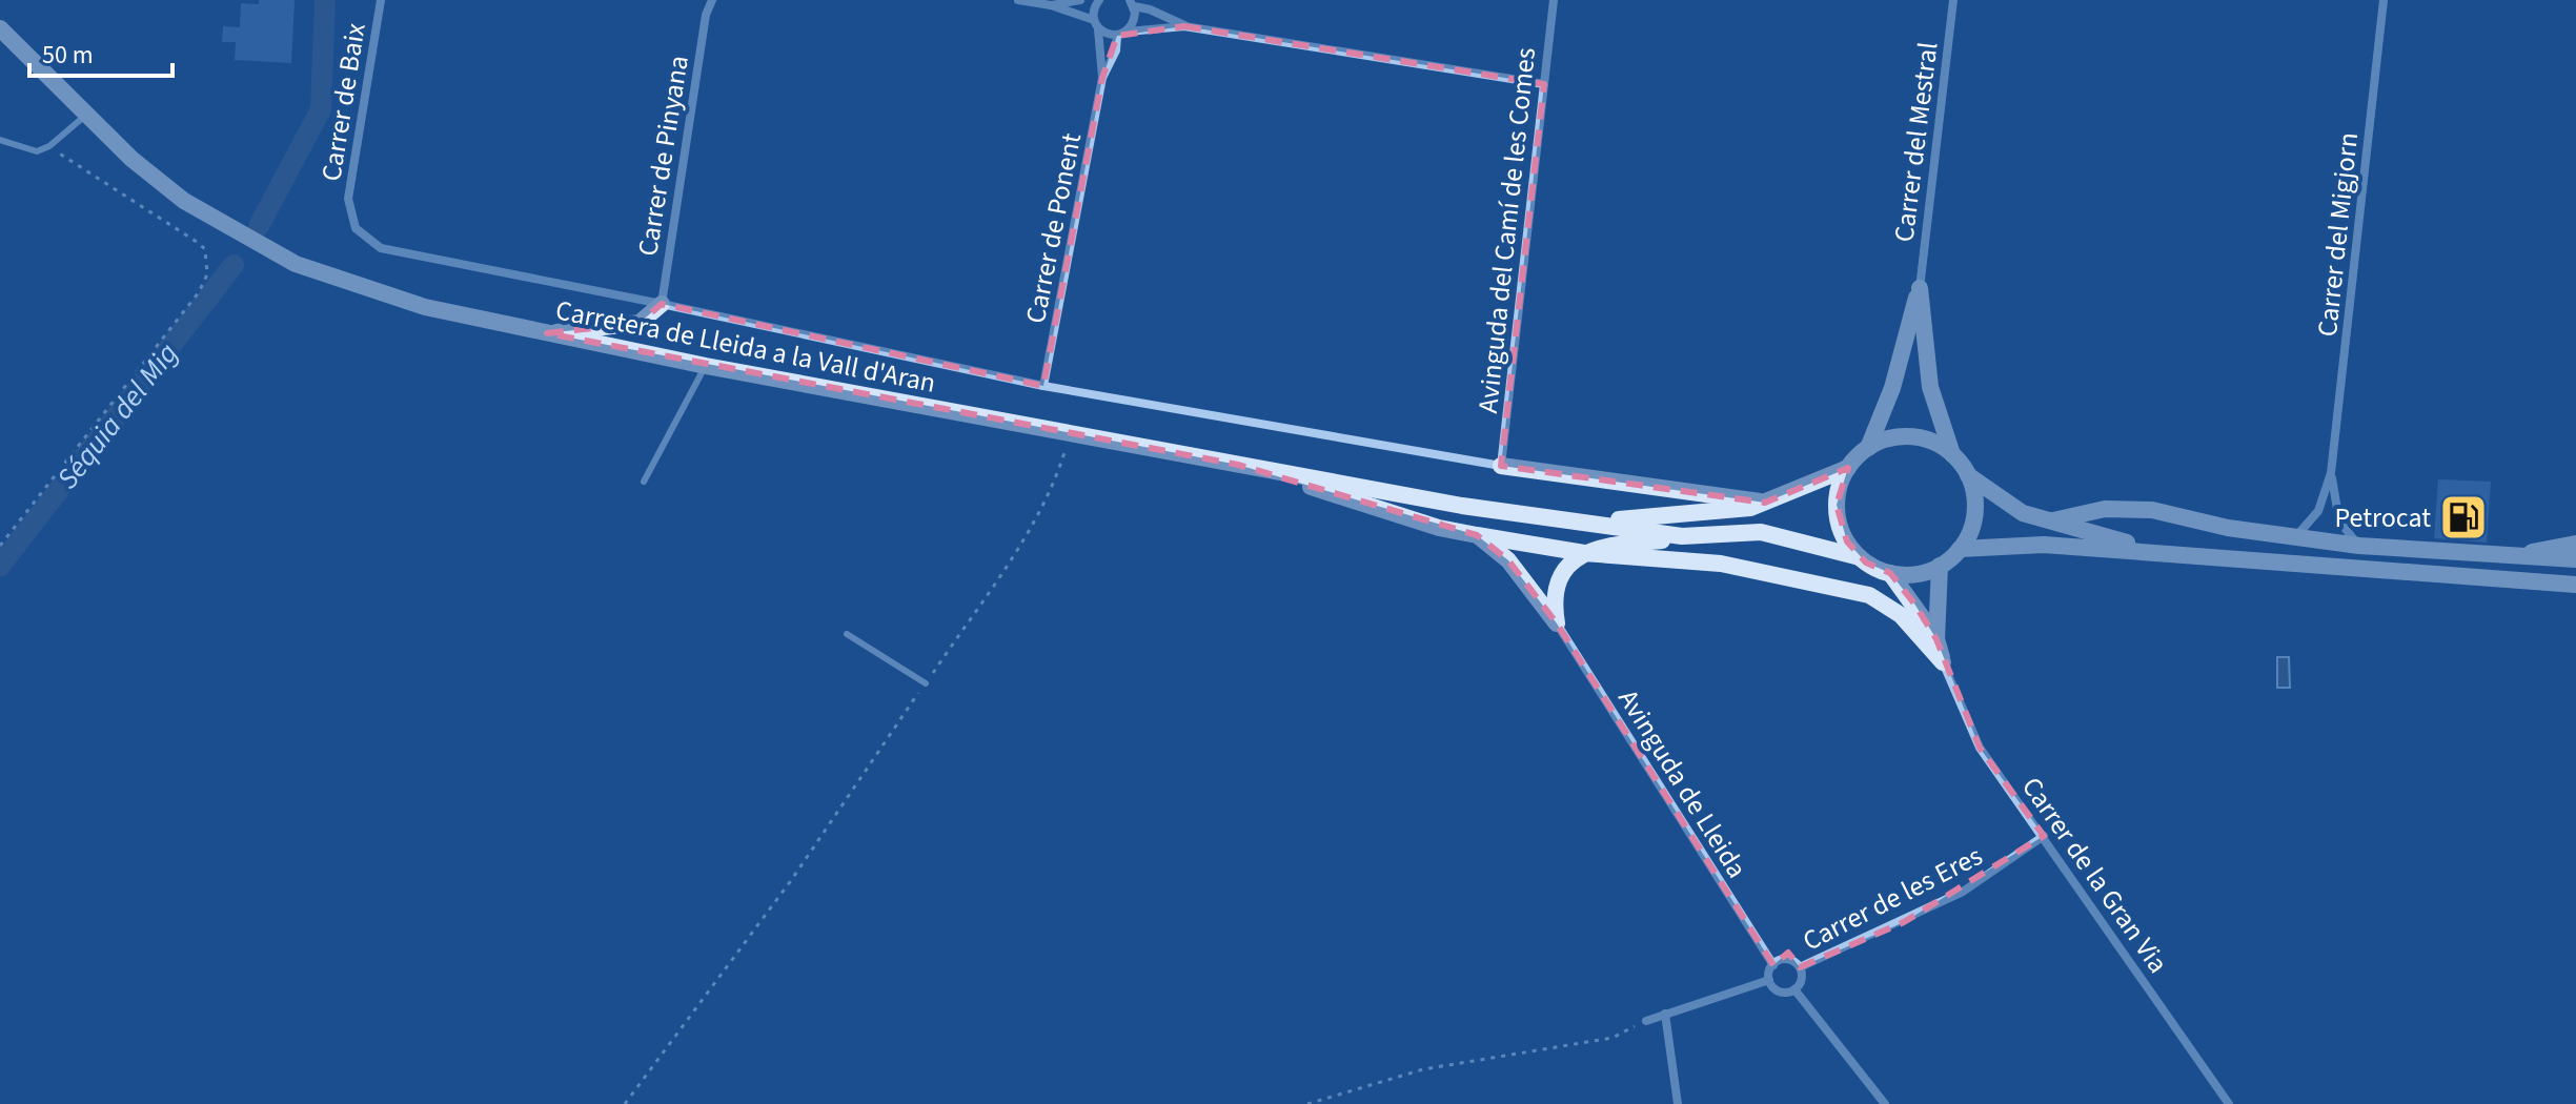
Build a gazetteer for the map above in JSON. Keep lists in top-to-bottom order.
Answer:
{
  "streets": {
    "main road": ["Carretera de Lleida a la Vall d'Aran"],
    "street": [
      "Carrer de Baix",
      "Carrer del Mestral",
      "Carrer de Pinyana",
      "Carrer de Ponent",
      "Avinguda del Camí de les Comes",
      "Carrer del Migjorn",
      "Avinguda de Lleida",
      "Carrer de la Gran Via",
      "Carrer de les Eres"
    ]
  },
  "crossings": [
    ["Carrer de Baix", "Carrer de Pinyana"],
    ["Avinguda de Lleida", "Carrer de les Eres"],
    ["Carrer de la Gran Via", "Carrer de les Eres"]
  ],
  "water": ["Séquia del Mig"],
  "places": {
    "fuel station": ["Petrocat"]
  },
  "scale_bar": "50 m"
}
